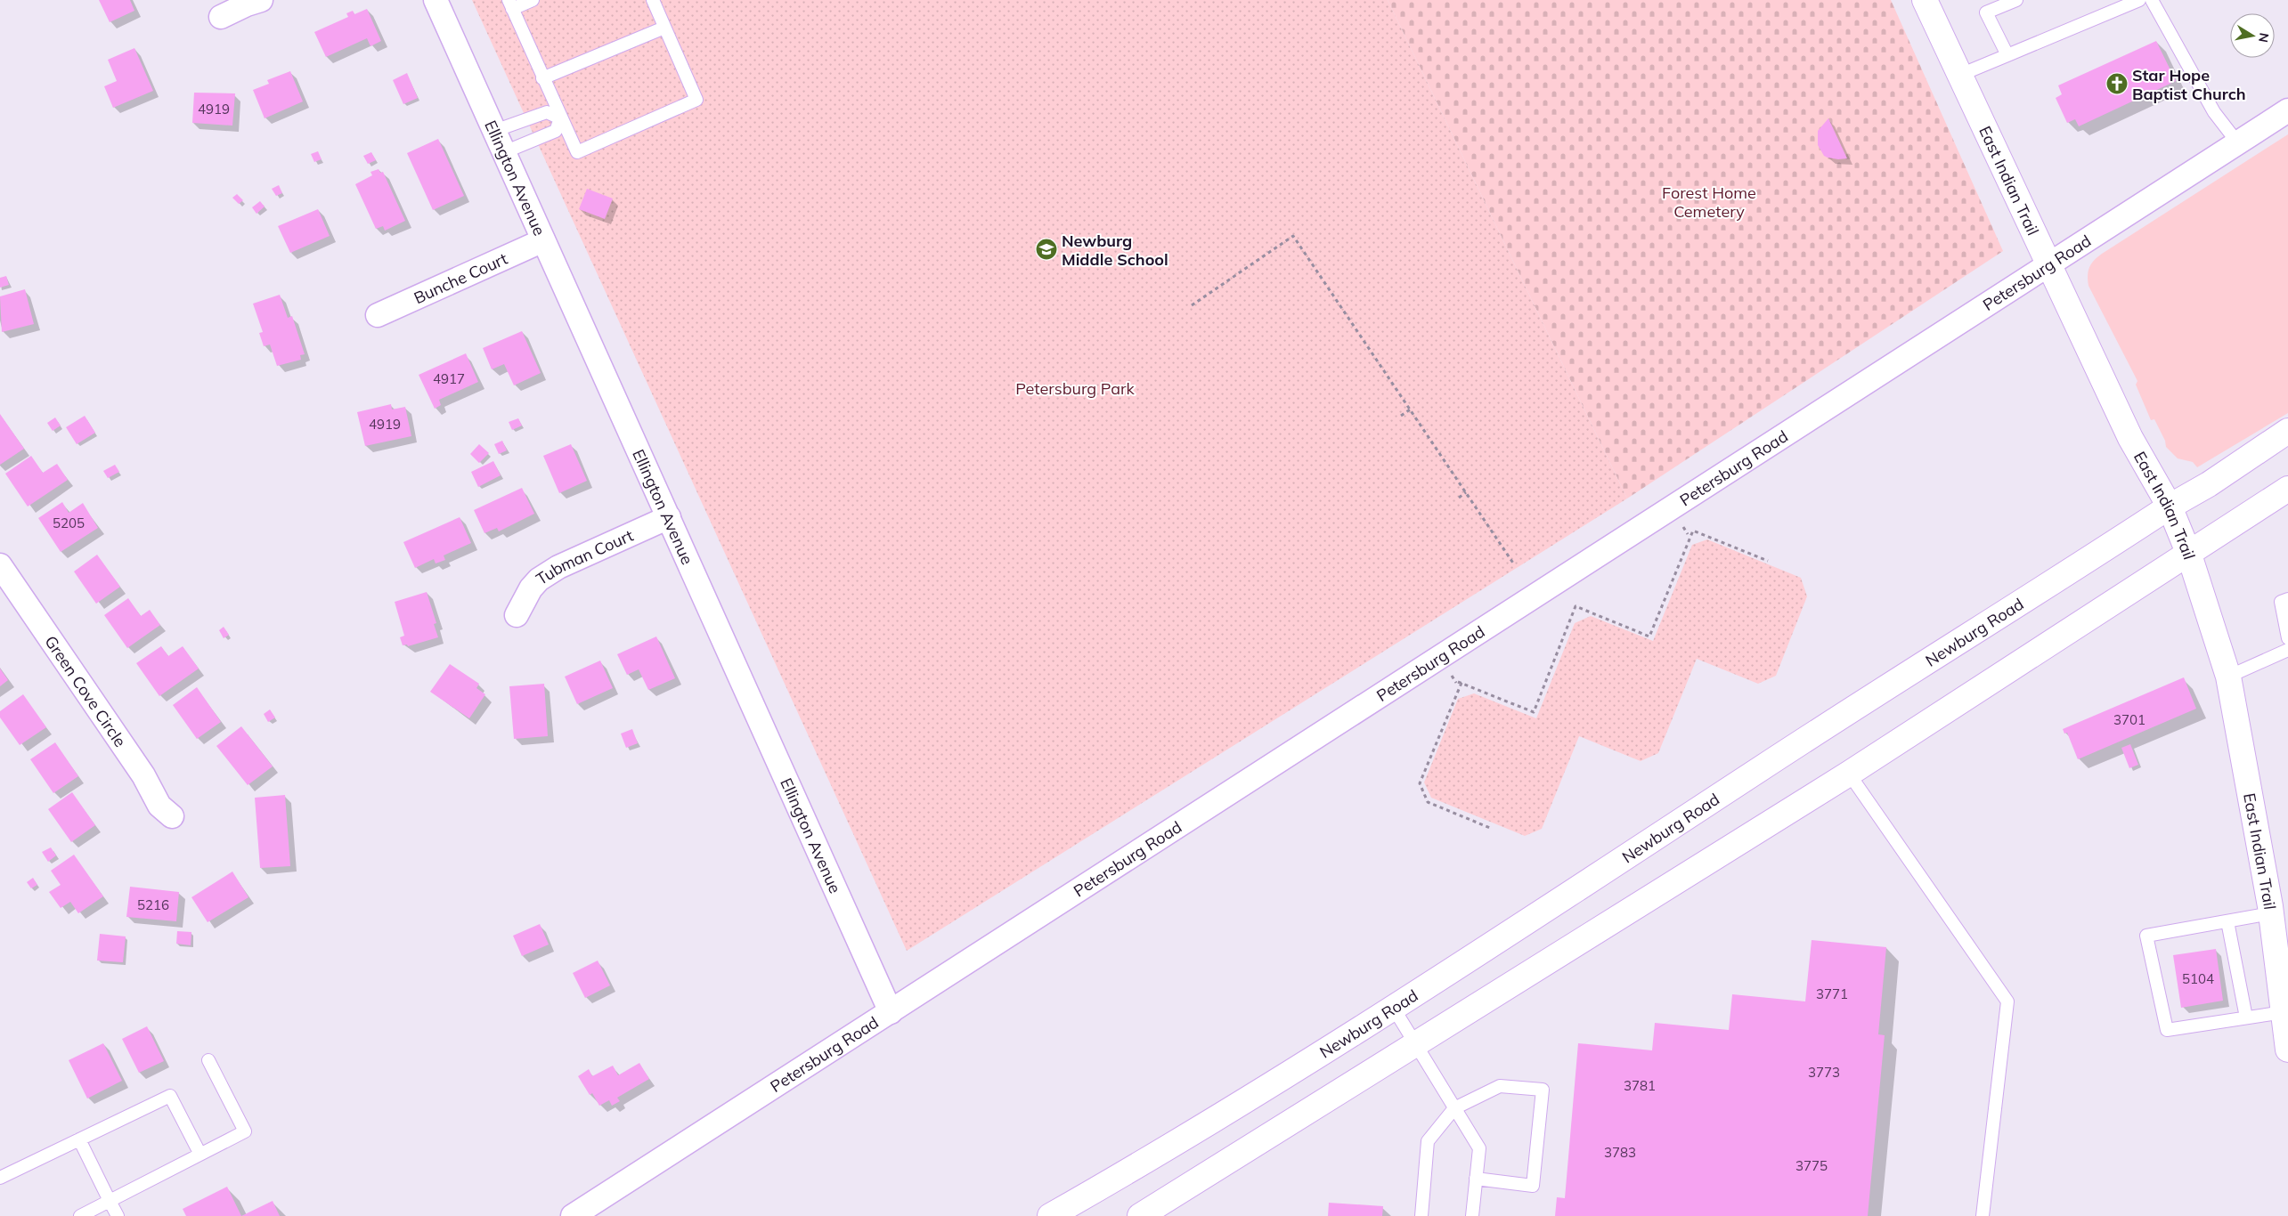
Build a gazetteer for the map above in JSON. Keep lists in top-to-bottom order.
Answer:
{
  "streets": {
    "main road": ["East Indian Trail", "Newburg Road"],
    "street": [
      "Ellington Avenue",
      "Petersburg Road",
      "Bunche Court",
      "Tubman Court",
      "Green Cove Circle"
    ]
  },
  "crossings": [
    ["Ellington Avenue", "Petersburg Road"],
    ["Ellington Avenue", "Bunche Court"],
    ["Ellington Avenue", "Tubman Court"],
    ["East Indian Trail", "Petersburg Road"],
    ["East Indian Trail", "Newburg Road"]
  ],
  "parks": ["Forest Home Cemetery", "Petersburg Park"],
  "places": {
    "church": ["Star Hope Baptist Church"],
    "school or university": ["Newburg Middle School"]
  },
  "house_numbers": [
    "4919",
    "4917",
    "4919",
    "5205",
    "3701",
    "5216",
    "5104",
    "3771",
    "3773",
    "3781",
    "3783",
    "3775"
  ],
  "north": "right"
}
